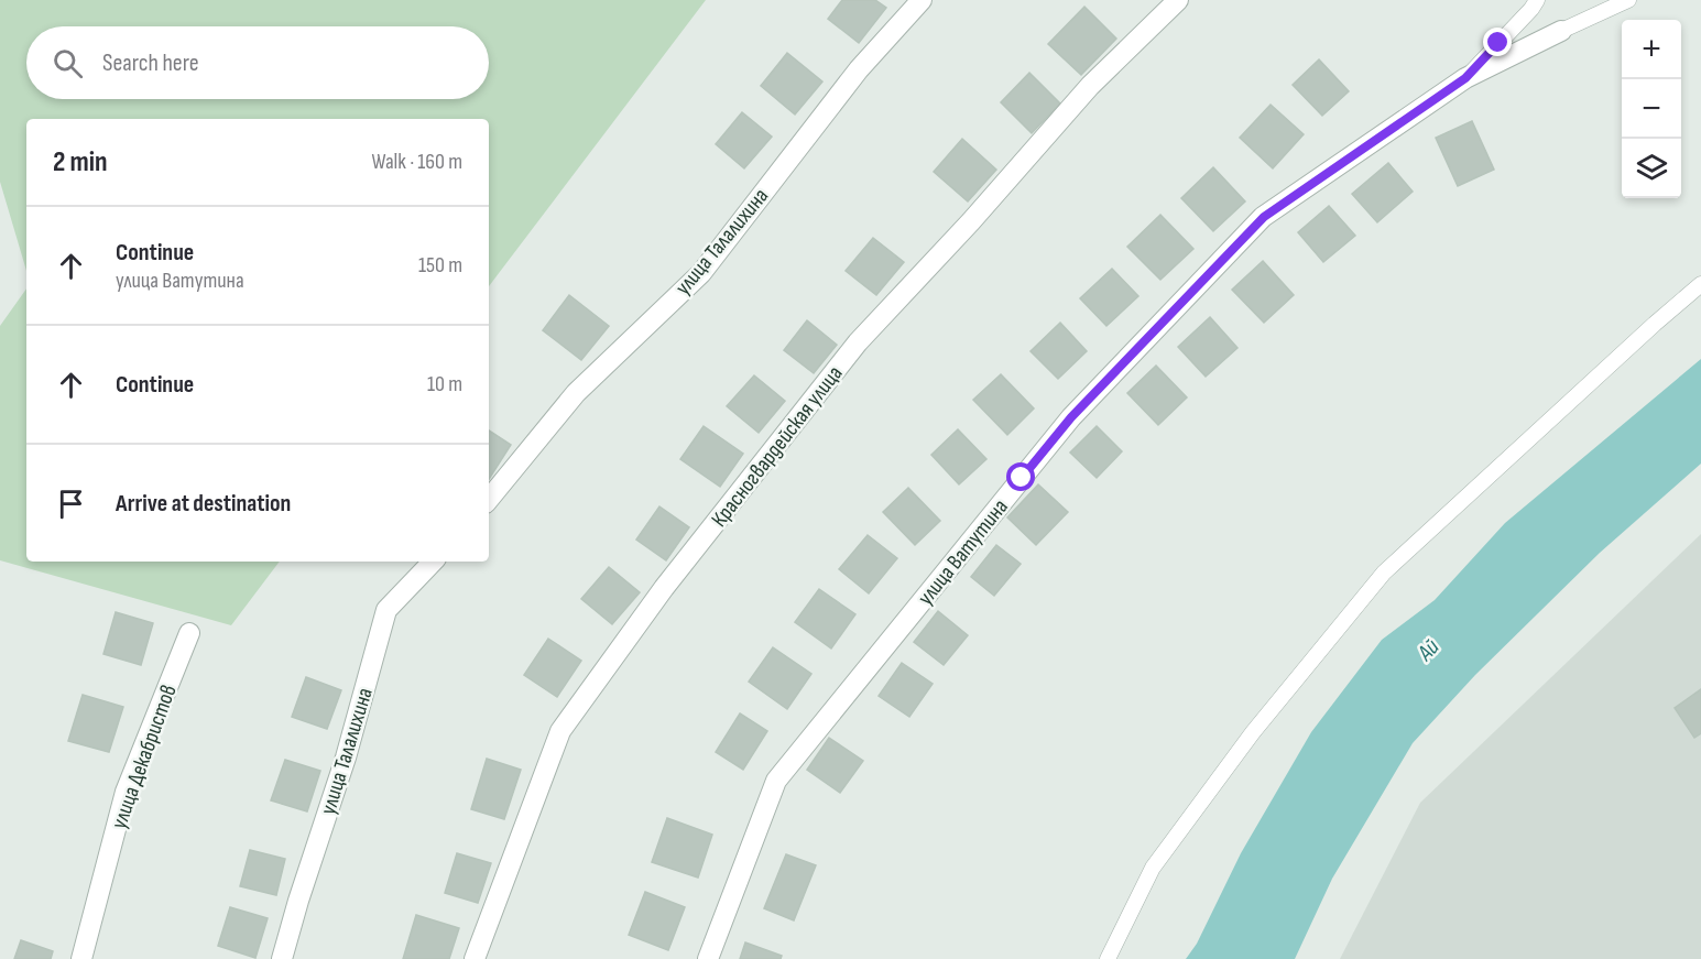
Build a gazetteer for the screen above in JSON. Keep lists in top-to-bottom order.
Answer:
{
  "streets": {
    "street": [
      "улица Талалихина",
      "Красногвардейская улица",
      "улица Ватутина",
      "улица Декабристов"
    ]
  },
  "water": ["Ай"],
  "page": {
    "map_buttons": ["+", "−"],
    "search": "Search here",
    "heading": ["2 min", "Walk · 160 m"],
    "list": [
      ["Continue", "улица Ватутина", "150 m"],
      ["Continue", "10 m"],
      "Arrive at destination"
    ]
  }
}
